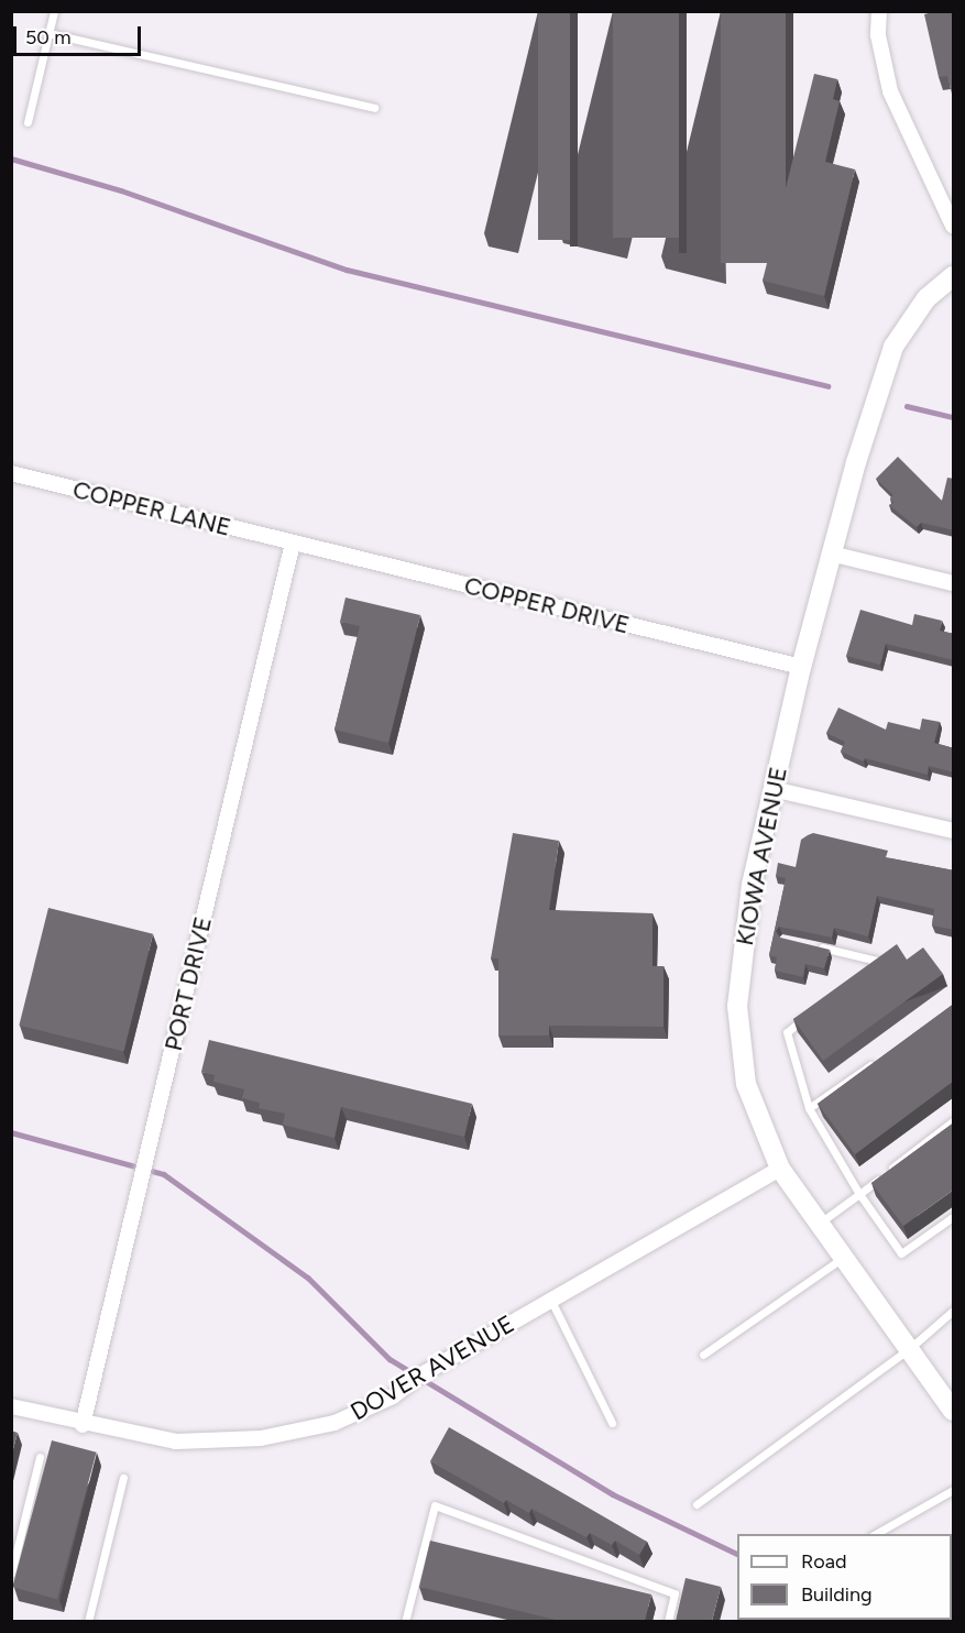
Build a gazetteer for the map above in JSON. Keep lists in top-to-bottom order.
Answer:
{
  "streets": {
    "street": [
      "COPPER LANE",
      "COPPER DRIVE",
      "KIOWA AVENUE",
      "PORT DRIVE",
      "DOVER AVENUE"
    ]
  },
  "crossings": [
    ["COPPER LANE", "COPPER DRIVE"],
    ["COPPER LANE", "PORT DRIVE"],
    ["COPPER DRIVE", "KIOWA AVENUE"],
    ["COPPER DRIVE", "PORT DRIVE"],
    ["KIOWA AVENUE", "DOVER AVENUE"],
    ["PORT DRIVE", "DOVER AVENUE"]
  ],
  "legend": ["Road", "Building"],
  "scale_bar": "50 m"
}
